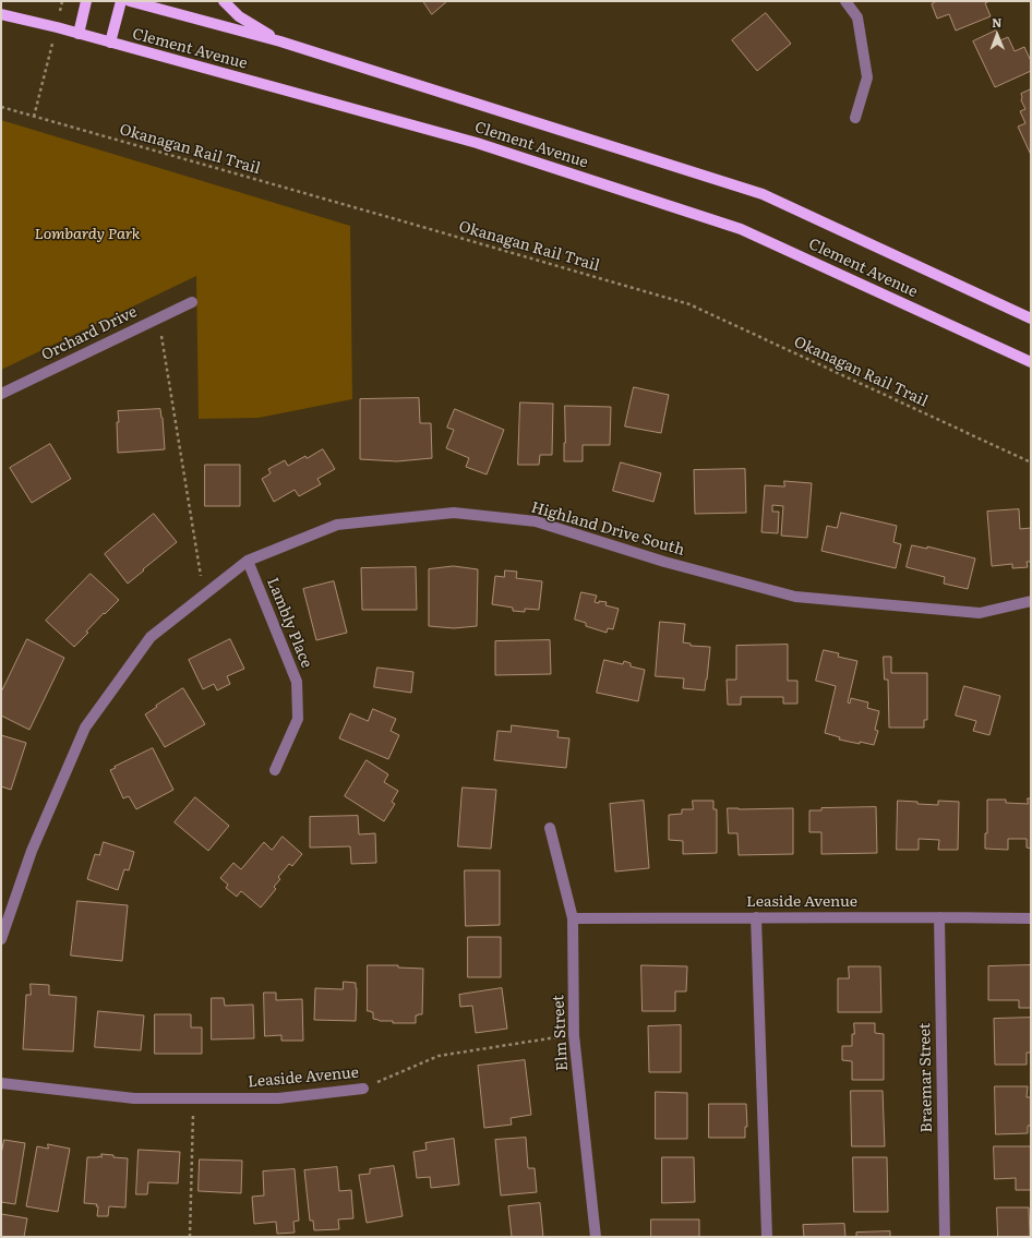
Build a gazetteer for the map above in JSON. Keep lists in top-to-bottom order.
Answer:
{
  "streets": {
    "main road": ["Clement Avenue"],
    "street": [
      "Orchard Drive",
      "Highland Drive South",
      "Lambly Place",
      "Leaside Avenue",
      "Elm Street",
      "Braemar Street"
    ],
    "path": ["Okanagan Rail Trail"]
  },
  "crossings": [
    ["Highland Drive South", "Lambly Place"],
    ["Leaside Avenue", "Elm Street"],
    ["Leaside Avenue", "Braemar Street"]
  ],
  "parks": ["Lombardy Park"],
  "north": "top"
}
